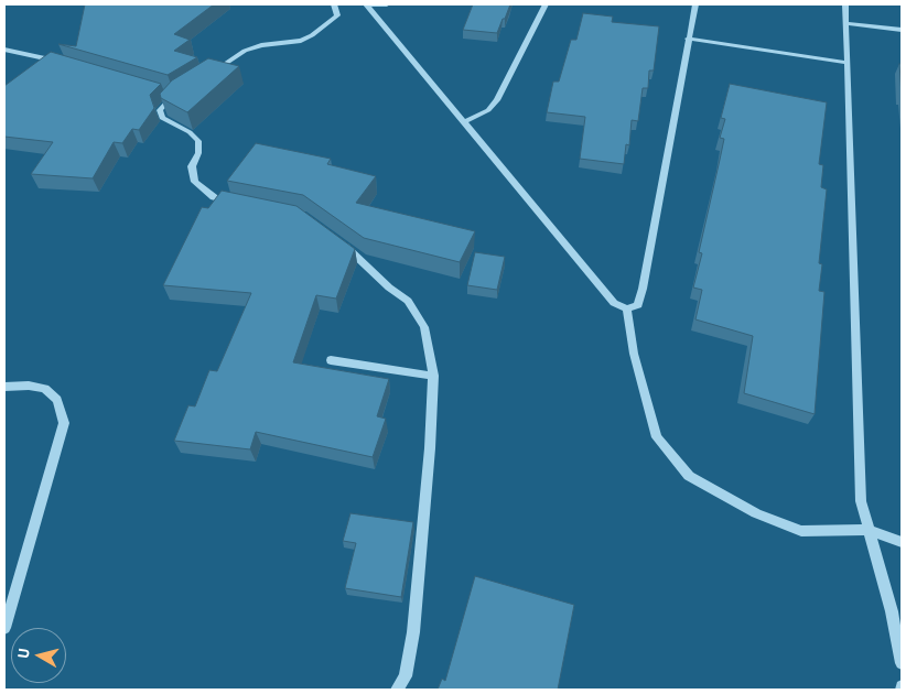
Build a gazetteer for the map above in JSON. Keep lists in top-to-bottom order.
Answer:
{
  "north": "left"
}
